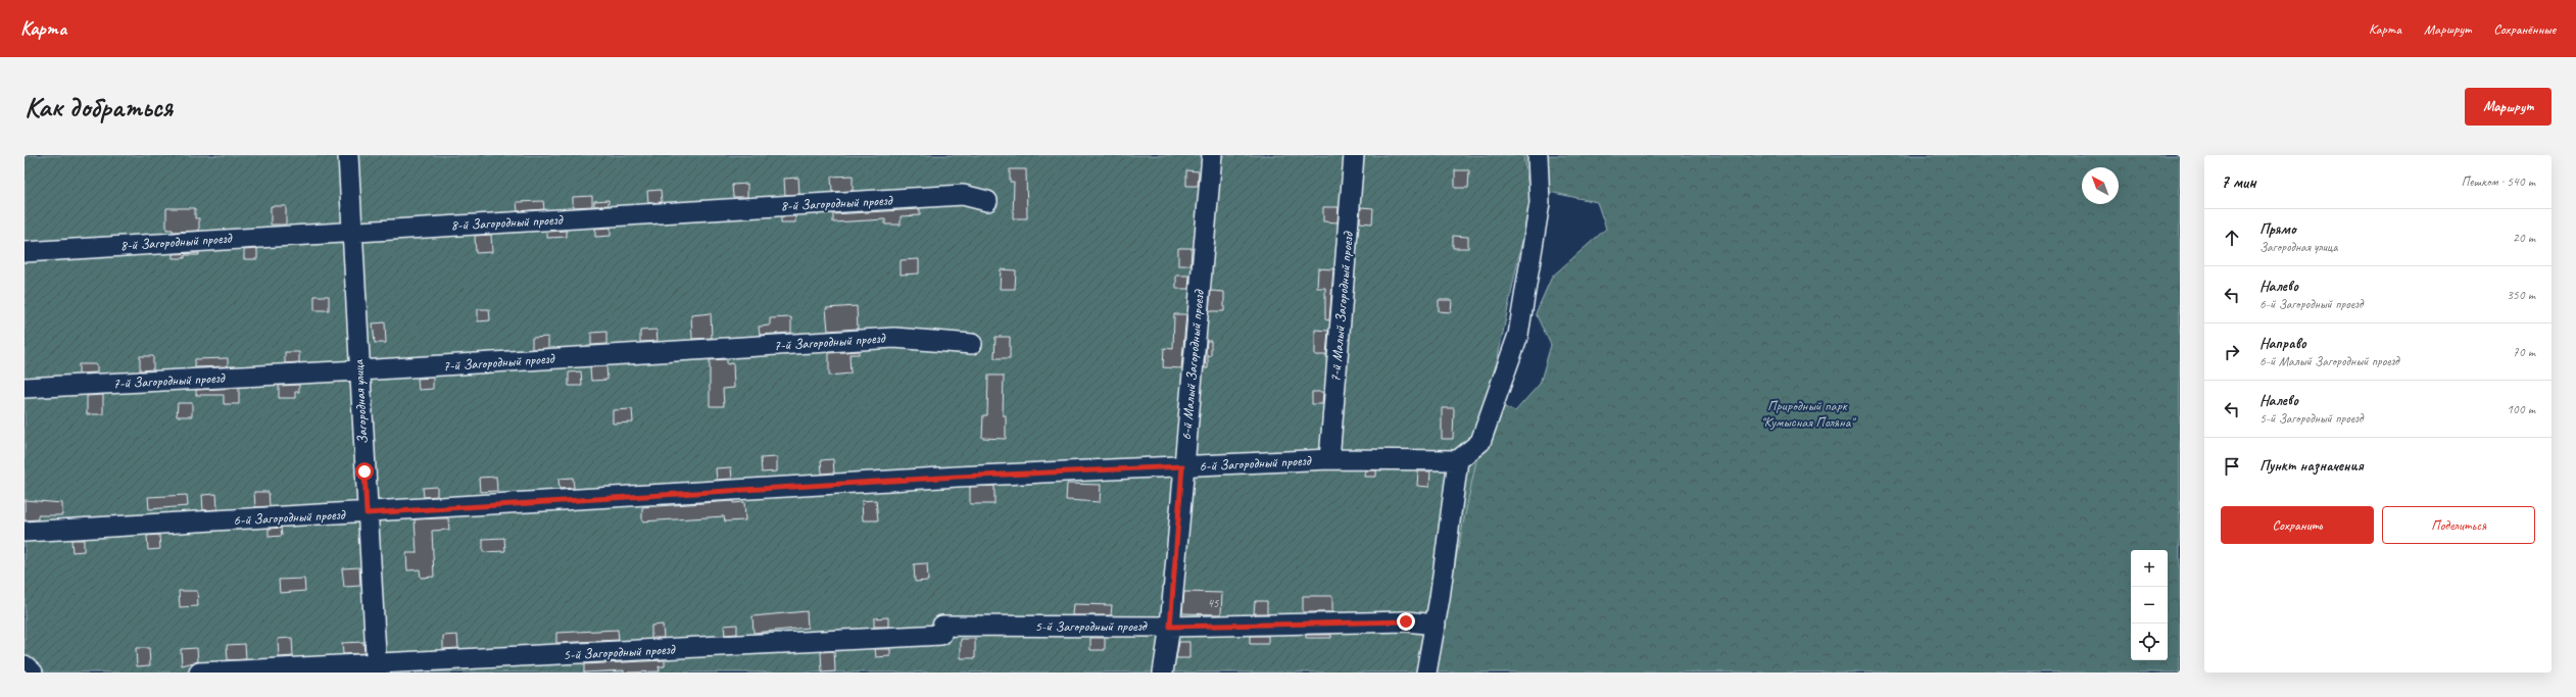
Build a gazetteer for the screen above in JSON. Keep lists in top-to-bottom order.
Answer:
{
  "streets": {
    "street": [
      "8-й Загородный проезд",
      "7-й Малый Загородный проезд",
      "7-й Загородный проезд",
      "6-й Малый Загородный проезд",
      "Загородная улица",
      "6-й Загородный проезд",
      "5-й Загородный проезд"
    ]
  },
  "crossings": [
    ["8-й Загородный проезд", "Загородная улица"],
    ["7-й Малый Загородный проезд", "6-й Загородный проезд"],
    ["7-й Загородный проезд", "Загородная улица"],
    ["6-й Малый Загородный проезд", "6-й Загородный проезд"],
    ["6-й Малый Загородный проезд", "5-й Загородный проезд"],
    ["Загородная улица", "6-й Загородный проезд"],
    ["Загородная улица", "5-й Загородный проезд"]
  ],
  "parks": ["Природный парк \"Кумысная Поляна\""],
  "house_numbers": ["45"],
  "north": "top left",
  "page": {
    "header": "Карта",
    "nav": ["Карта", "Маршрут", "Сохранённые"],
    "buttons": [
      "Маршрут",
      ["Сохранить", "Поделиться"]
    ],
    "title": "Как добраться",
    "heading": ["7 мин", "Пешком · 540 m"],
    "list": [
      ["Прямо", "Загородная улица", "20 m"],
      ["Налево", "6-й Загородный проезд", "350 m"],
      ["Направо", "6-й Малый Загородный проезд", "70 m"],
      ["Налево", "5-й Загородный проезд", "100 m"],
      "Пункт назначения"
    ],
    "map_buttons": ["+", "−"]
  }
}
